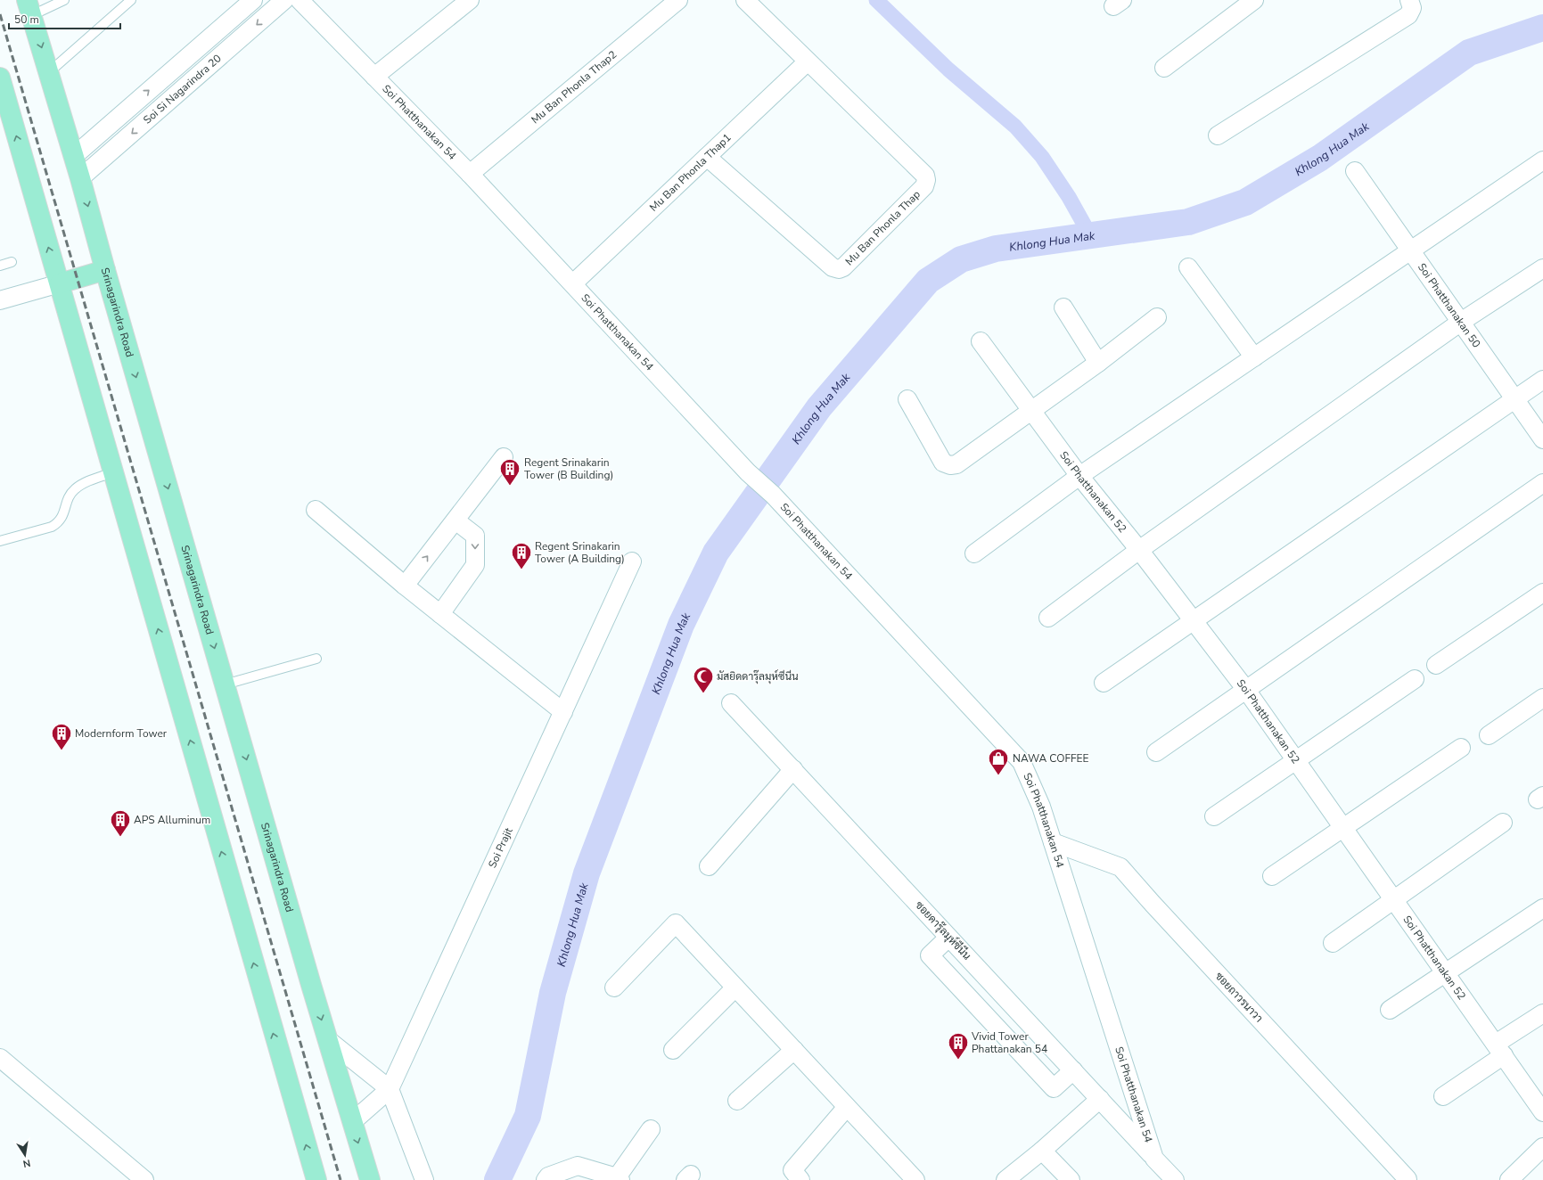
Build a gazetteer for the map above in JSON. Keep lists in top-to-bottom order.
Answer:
{
  "streets": {
    "main road": ["Srinagarindra Road"],
    "street": [
      "Mu Ban Phonla Thap2",
      "Soi Si Nagarindra 20",
      "Soi Phatthanakan 54",
      "Mu Ban Phonla Thap1",
      "Mu Ban Phonla Thap",
      "Soi Phatthanakan 50",
      "Soi Phatthanakan 52",
      "Soi Prajit",
      "ซอยดารุ๊ลมุห์ซีนีน",
      "ซอยถาวรนาวา"
    ]
  },
  "crossings": [
    ["Mu Ban Phonla Thap2", "Soi Phatthanakan 54"],
    ["Soi Si Nagarindra 20", "Srinagarindra Road"],
    ["Soi Phatthanakan 54", "Mu Ban Phonla Thap1"],
    ["Soi Phatthanakan 54", "ซอยดารุ๊ลมุห์ซีนีน"],
    ["Soi Phatthanakan 54", "ซอยถาวรนาวา"],
    ["Mu Ban Phonla Thap1", "Mu Ban Phonla Thap"],
    ["Srinagarindra Road", "Soi Prajit"]
  ],
  "water": ["Khlong Hua Mak"],
  "places": {
    "building": [
      "Regent Srinakarin Tower (B Building)",
      "Regent Srinakarin Tower (A Building)",
      "Modernform Tower",
      "APS Alluminum",
      "Vivid Tower Phattanakan 54"
    ],
    "mosque": ["มัสยิดดารุ๊ลมุห์ซีนีน"],
    "shop": ["NAWA COFFEE"]
  },
  "scale_bar": "50 m",
  "north": "bottom"
}
